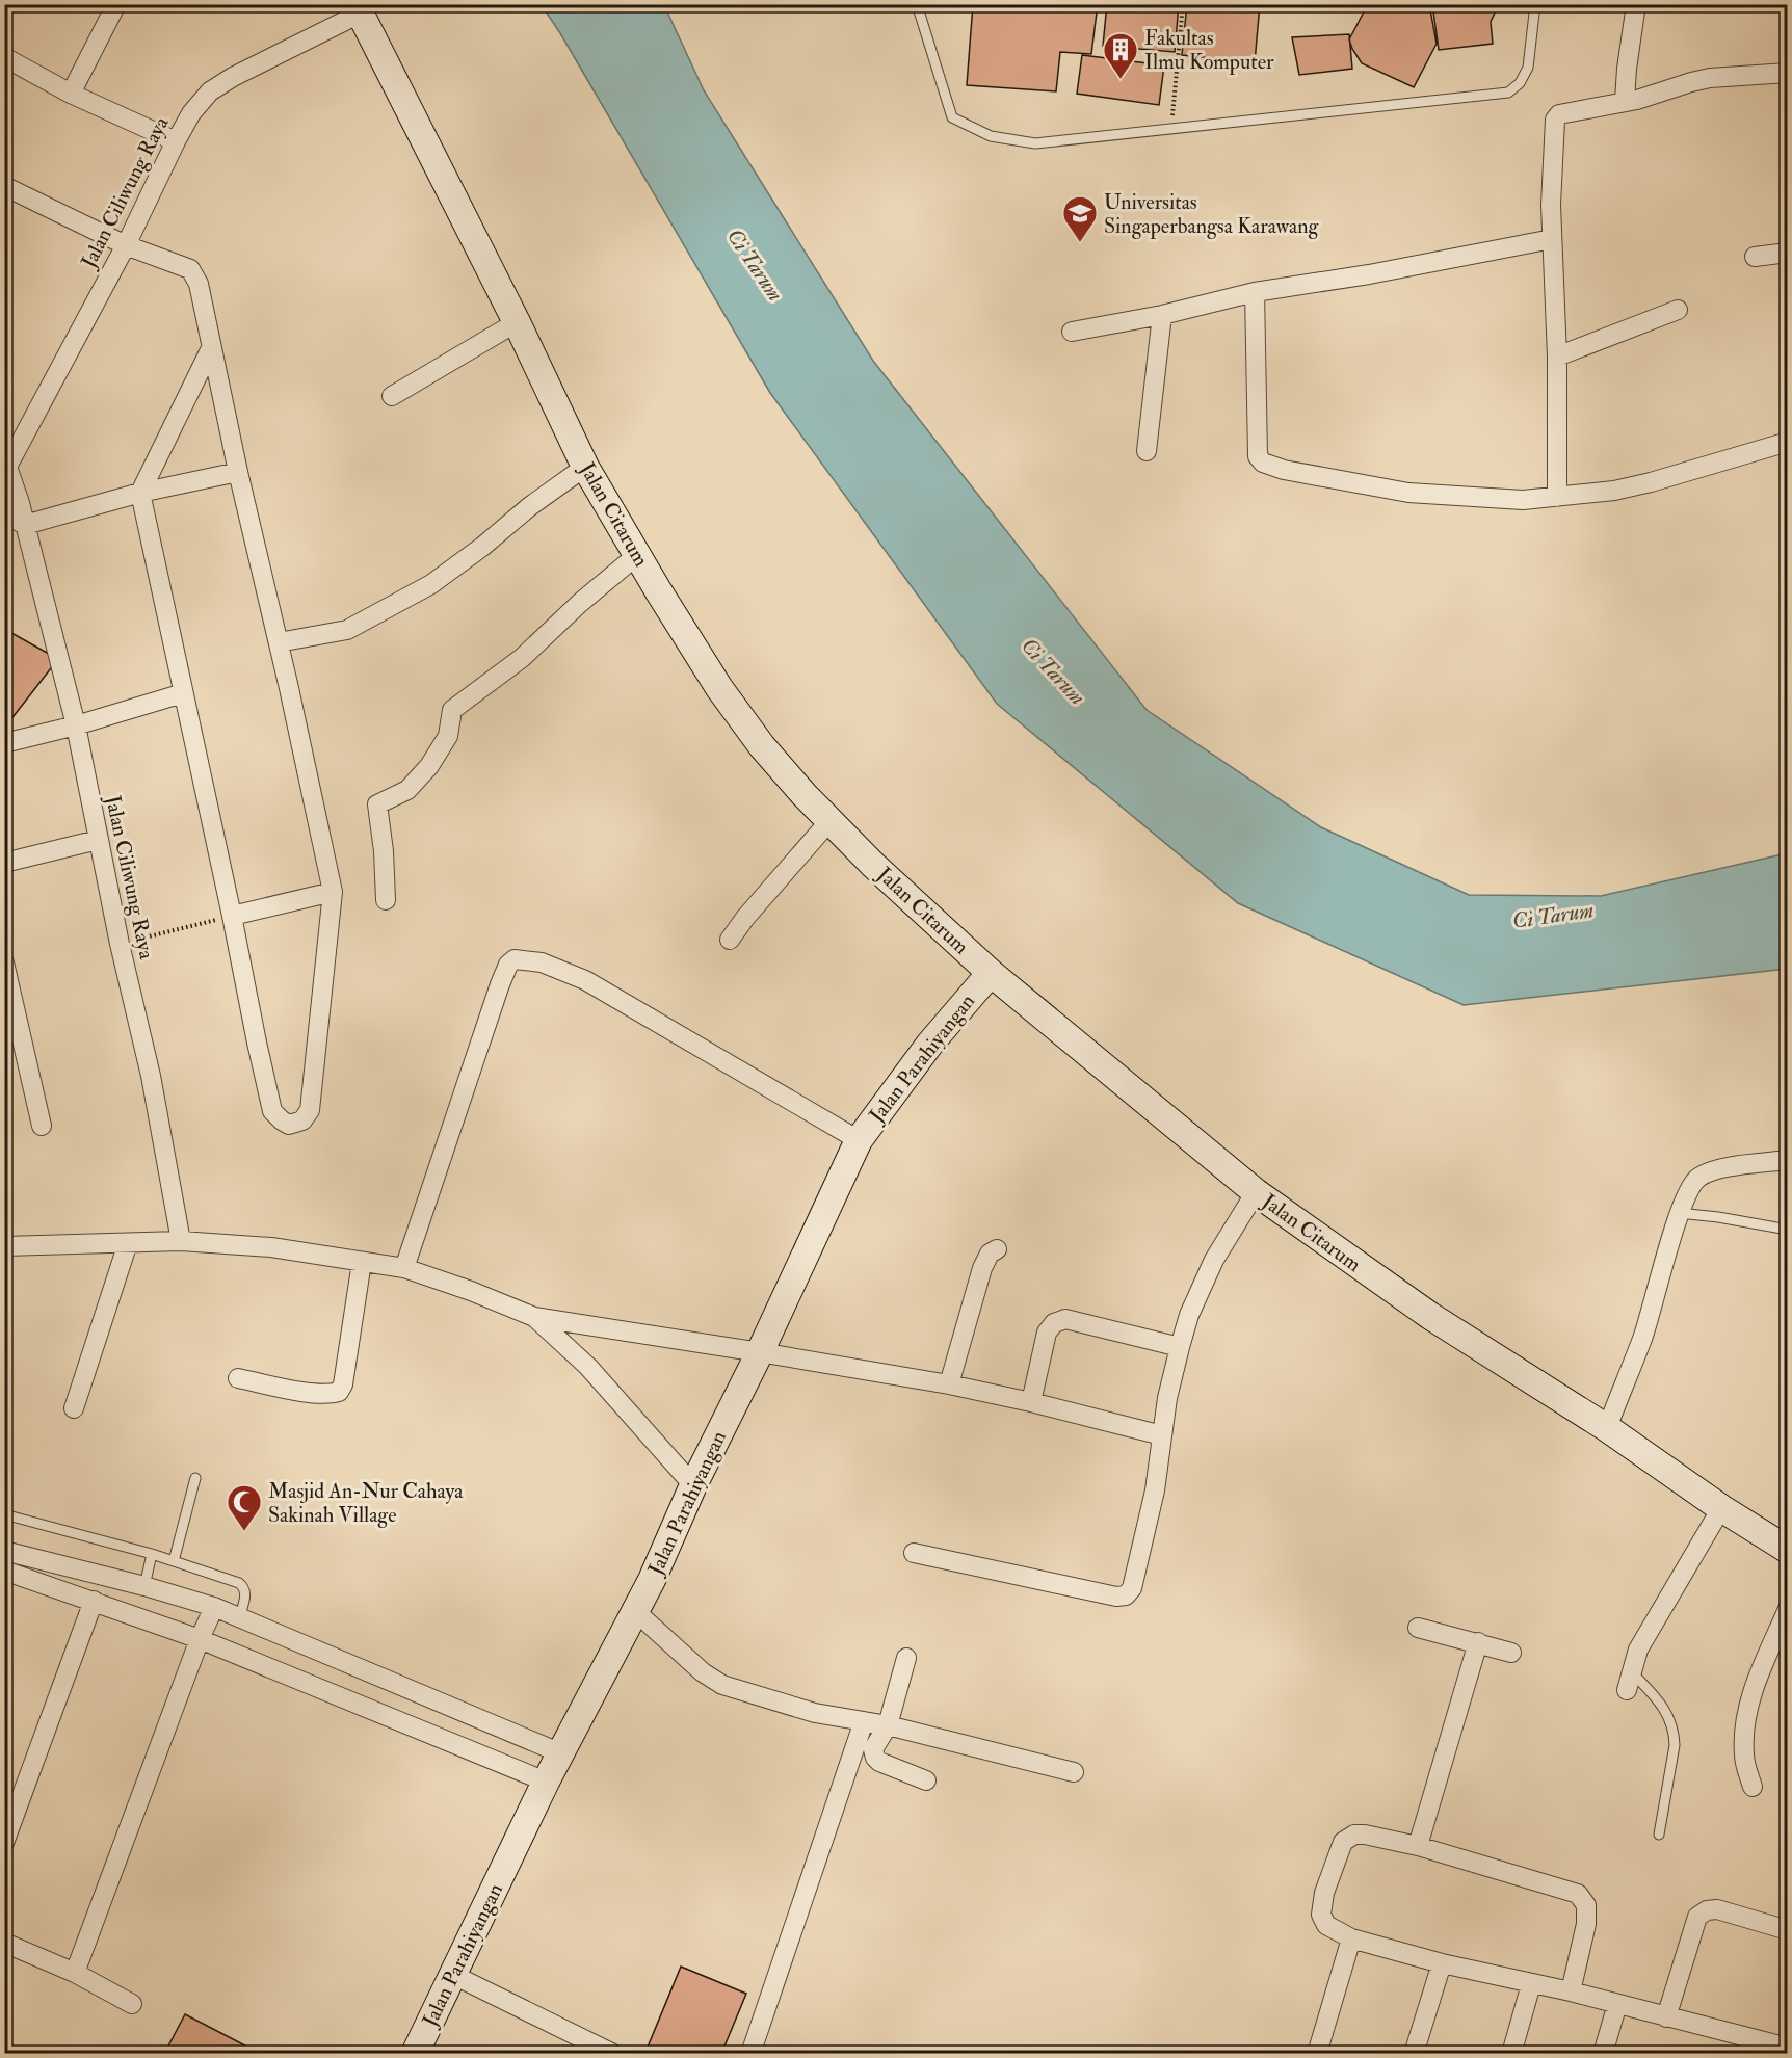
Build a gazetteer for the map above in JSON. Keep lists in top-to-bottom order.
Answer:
{
  "streets": {
    "street": ["Jalan Ciliwung Raya", "Jalan Citarum", "Jalan Parahiyangan"]
  },
  "crossings": [
    ["Jalan Ciliwung Raya", "Jalan Citarum"],
    ["Jalan Citarum", "Jalan Parahiyangan"]
  ],
  "water": ["Ci Tarum"],
  "places": {
    "building": ["Fakultas Ilmu Komputer"],
    "school or university": ["Universitas Singaperbangsa Karawang"],
    "mosque": ["Masjid An-Nur Cahaya Sakinah Village"]
  }
}
